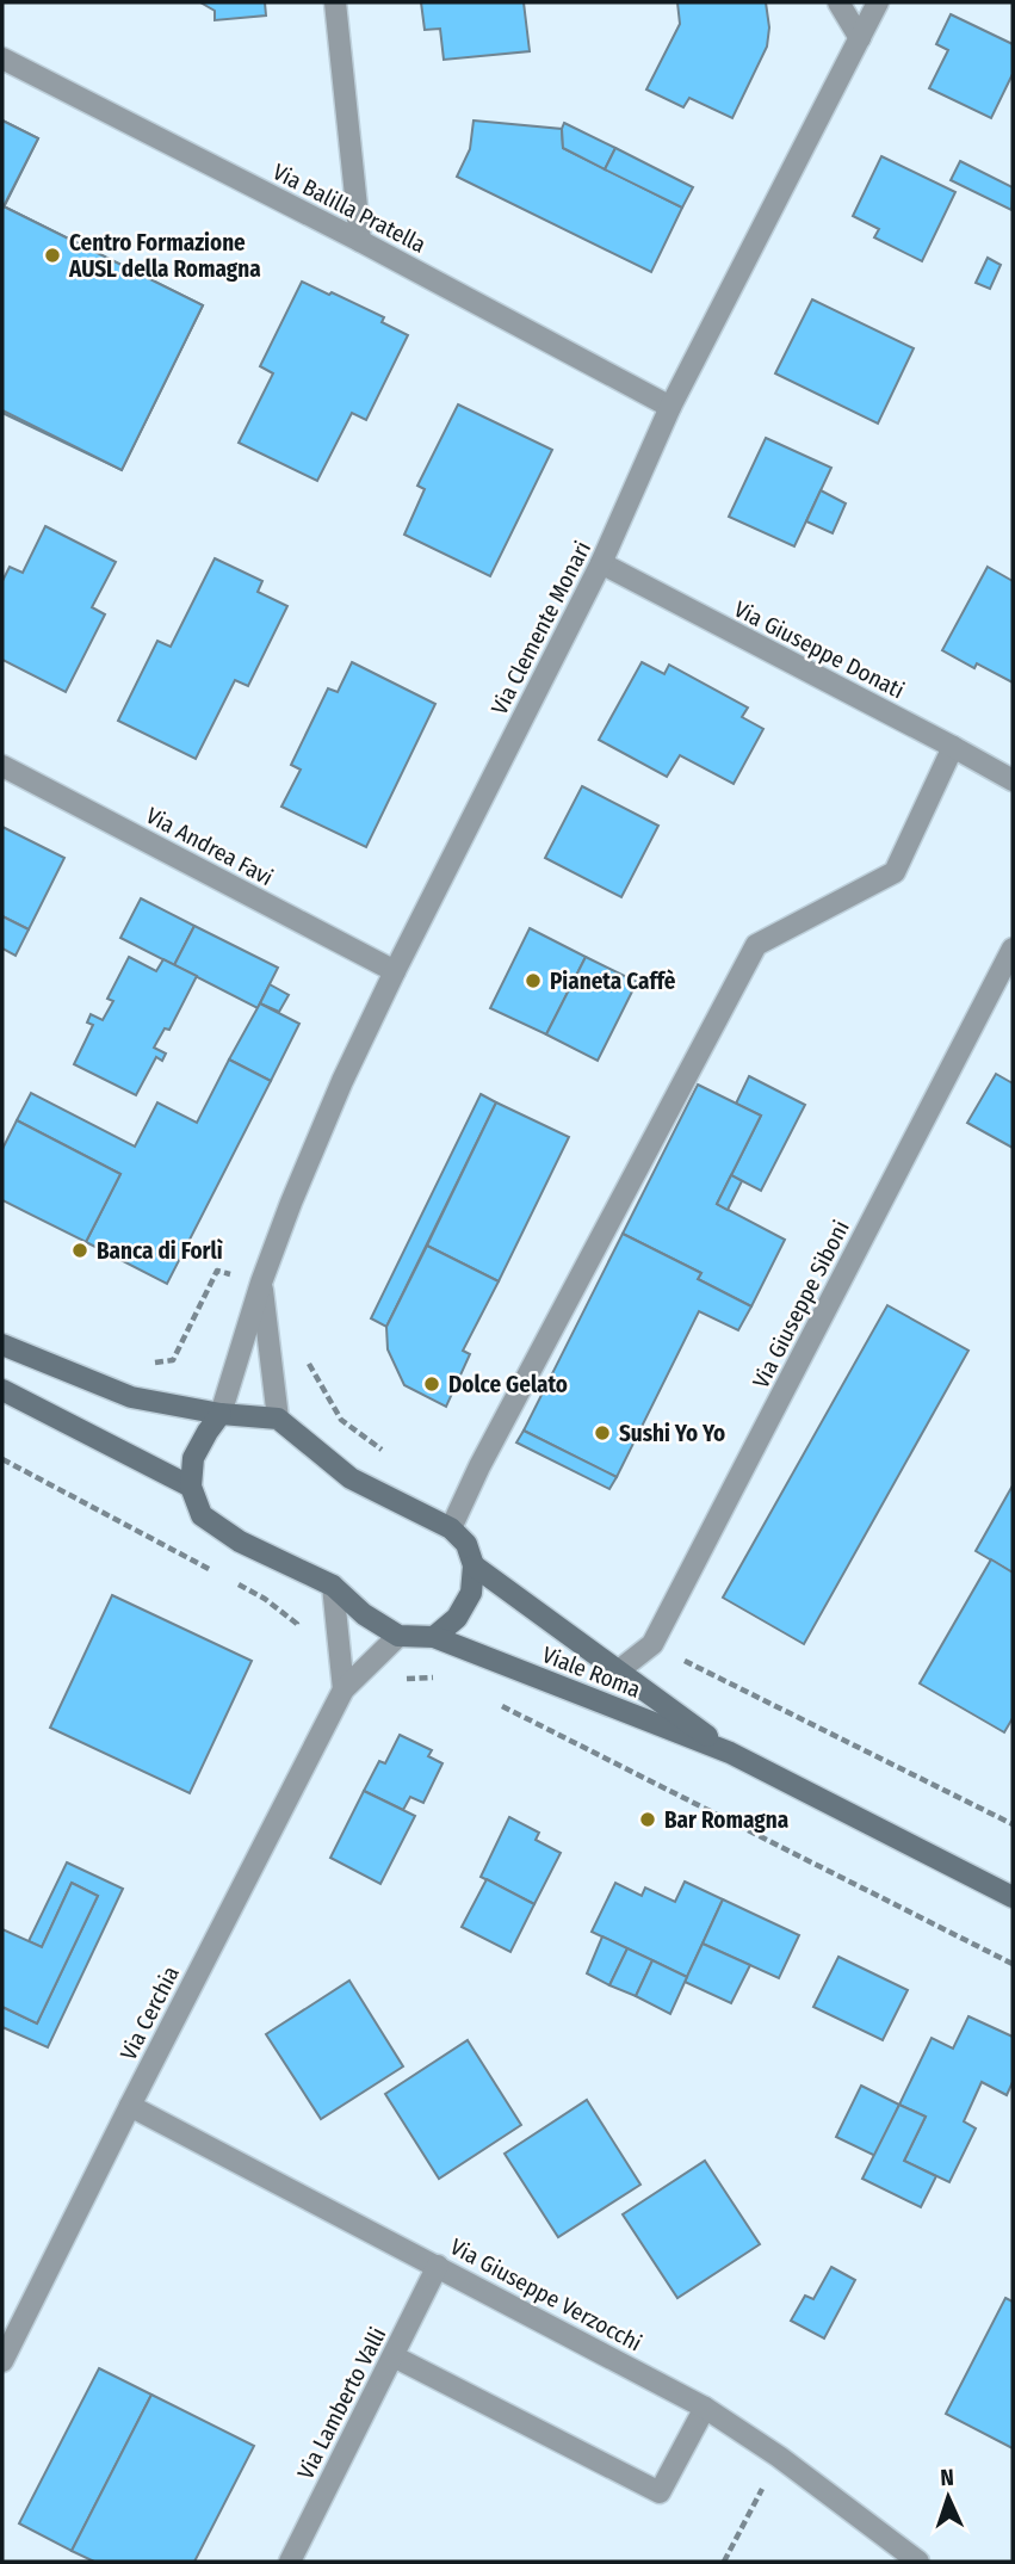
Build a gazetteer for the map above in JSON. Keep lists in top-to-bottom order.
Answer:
{
  "streets": {
    "main road": ["Viale Roma"],
    "street": [
      "Via Balilla Pratella",
      "Via Clemente Monari",
      "Via Giuseppe Donati",
      "Via Andrea Favi",
      "Via Giuseppe Siboni",
      "Via Cerchia",
      "Via Giuseppe Verzocchi",
      "Via Lamberto Valli"
    ]
  },
  "crossings": [
    ["Via Balilla Pratella", "Via Clemente Monari"],
    ["Via Clemente Monari", "Via Giuseppe Donati"],
    ["Via Clemente Monari", "Via Andrea Favi"],
    ["Via Giuseppe Siboni", "Viale Roma"],
    ["Viale Roma", "Via Cerchia"],
    ["Via Cerchia", "Via Giuseppe Verzocchi"],
    ["Via Giuseppe Verzocchi", "Via Lamberto Valli"]
  ],
  "places": [
    "Centro Formazione AUSL della Romagna",
    "Pianeta Caffè",
    "Banca di Forlì",
    "Dolce Gelato",
    "Sushi Yo Yo",
    "Bar Romagna"
  ],
  "north": "top"
}
